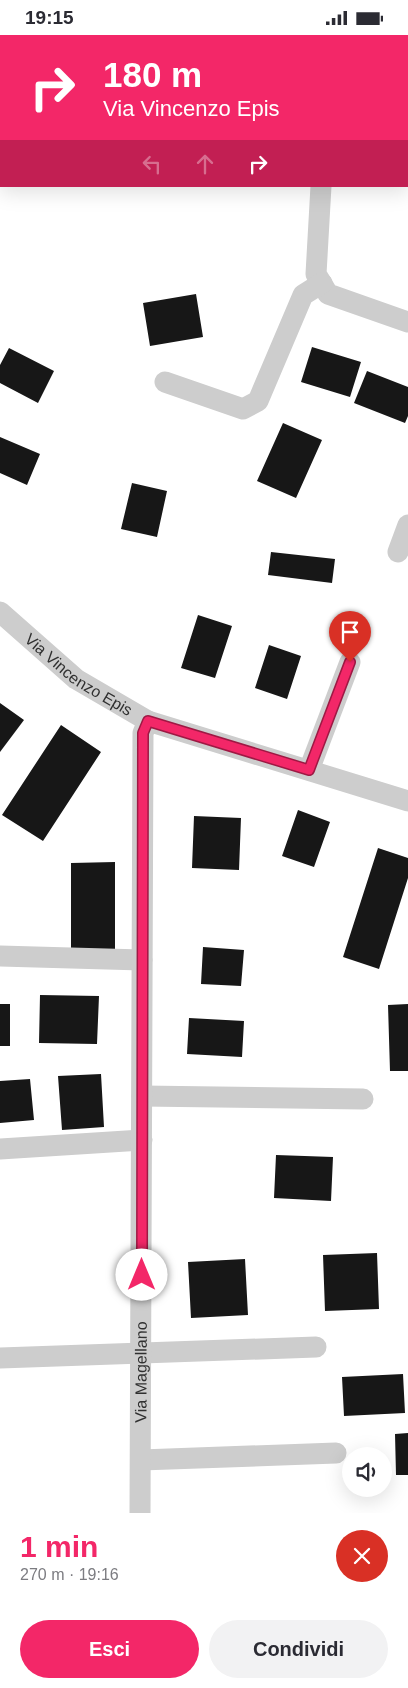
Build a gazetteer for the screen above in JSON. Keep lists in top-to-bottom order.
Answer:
{
  "streets": {
    "street": ["Via Vincenzo Epis", "Via Magellano"]
  },
  "crossings": [
    ["Via Vincenzo Epis", "Via Magellano"]
  ],
  "page": {
    "status": "19:15",
    "turn": ["180 m", "Via Vincenzo Epis"],
    "heading": ["1 min", "270 m · 19:16"],
    "buttons": ["Esci", "Condividi"]
  }
}
